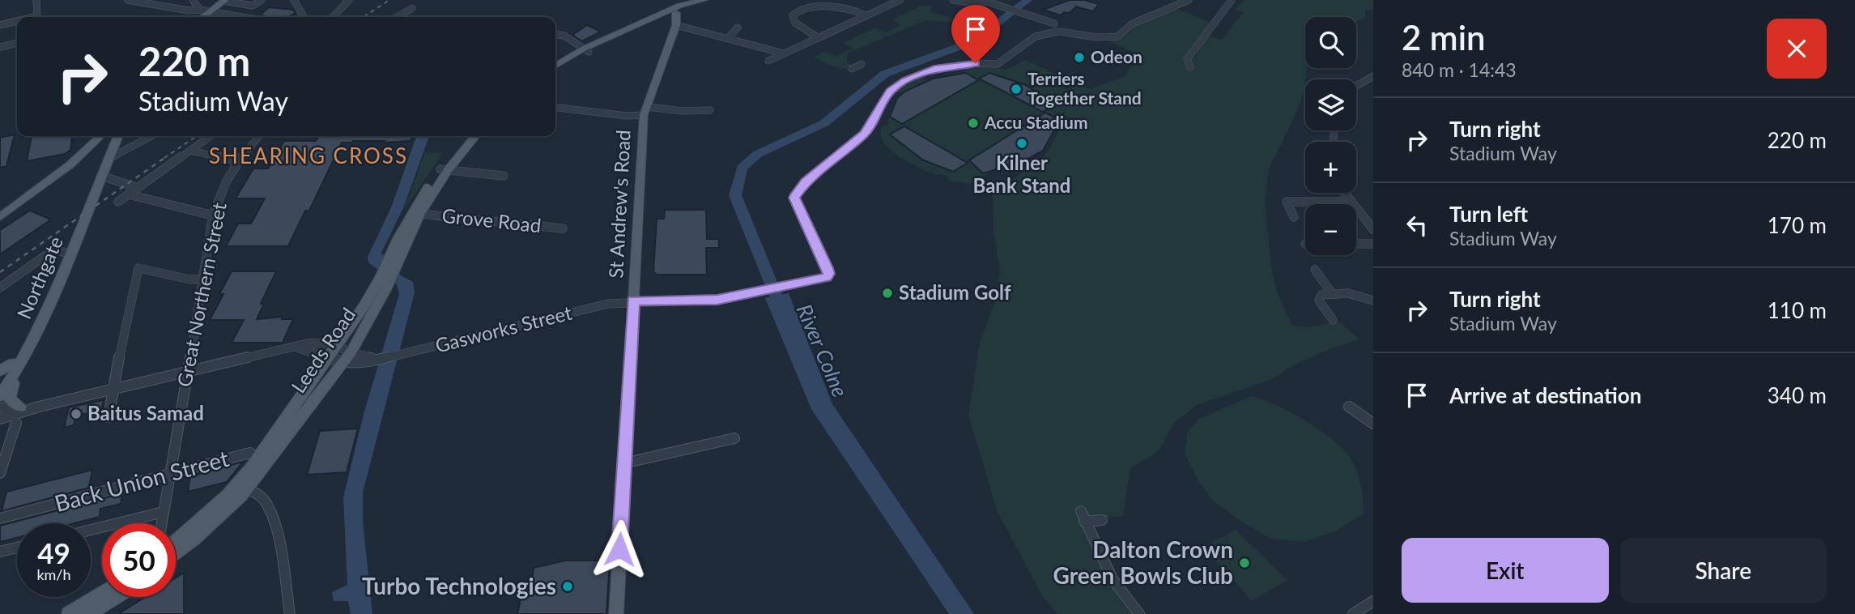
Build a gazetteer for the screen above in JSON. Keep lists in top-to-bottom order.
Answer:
{
  "streets": {
    "main road": ["St Andrew's Road", "Northgate", "Leeds Road"],
    "street": [
      "Grove Road",
      "Great Northern Street",
      "Gasworks Street",
      "Back Union Street"
    ]
  },
  "crossings": [
    ["St Andrew's Road", "Gasworks Street"],
    ["Grove Road", "Leeds Road"],
    ["Great Northern Street", "Back Union Street"],
    ["Gasworks Street", "Leeds Road"]
  ],
  "districts": ["SHEARING CROSS"],
  "water": ["River Colne"],
  "places": [
    "Odeon",
    "Terriers Together Stand",
    "Accu Stadium",
    "Kilner Bank Stand",
    "Stadium Golf",
    "Baitus Samad",
    "Dalton Crown Green Bowls Club",
    "Turbo Technologies"
  ],
  "page": {
    "heading": ["2 min", "840 m · 14:43"],
    "map_buttons": ["+", "−"],
    "turn": ["220 m", "Stadium Way"],
    "list": [
      {
        "name": "Turn right",
        "note": "Stadium Way",
        "value": "220 m"
      },
      {
        "name": "Turn left",
        "note": "Stadium Way",
        "value": "170 m"
      },
      {
        "name": "Turn right",
        "note": "Stadium Way",
        "value": "110 m"
      },
      {
        "name": "Arrive at destination",
        "value": "340 m"
      }
    ],
    "speed": "49 km/h",
    "limit": "50",
    "buttons": ["Exit", "Share"]
  }
}
